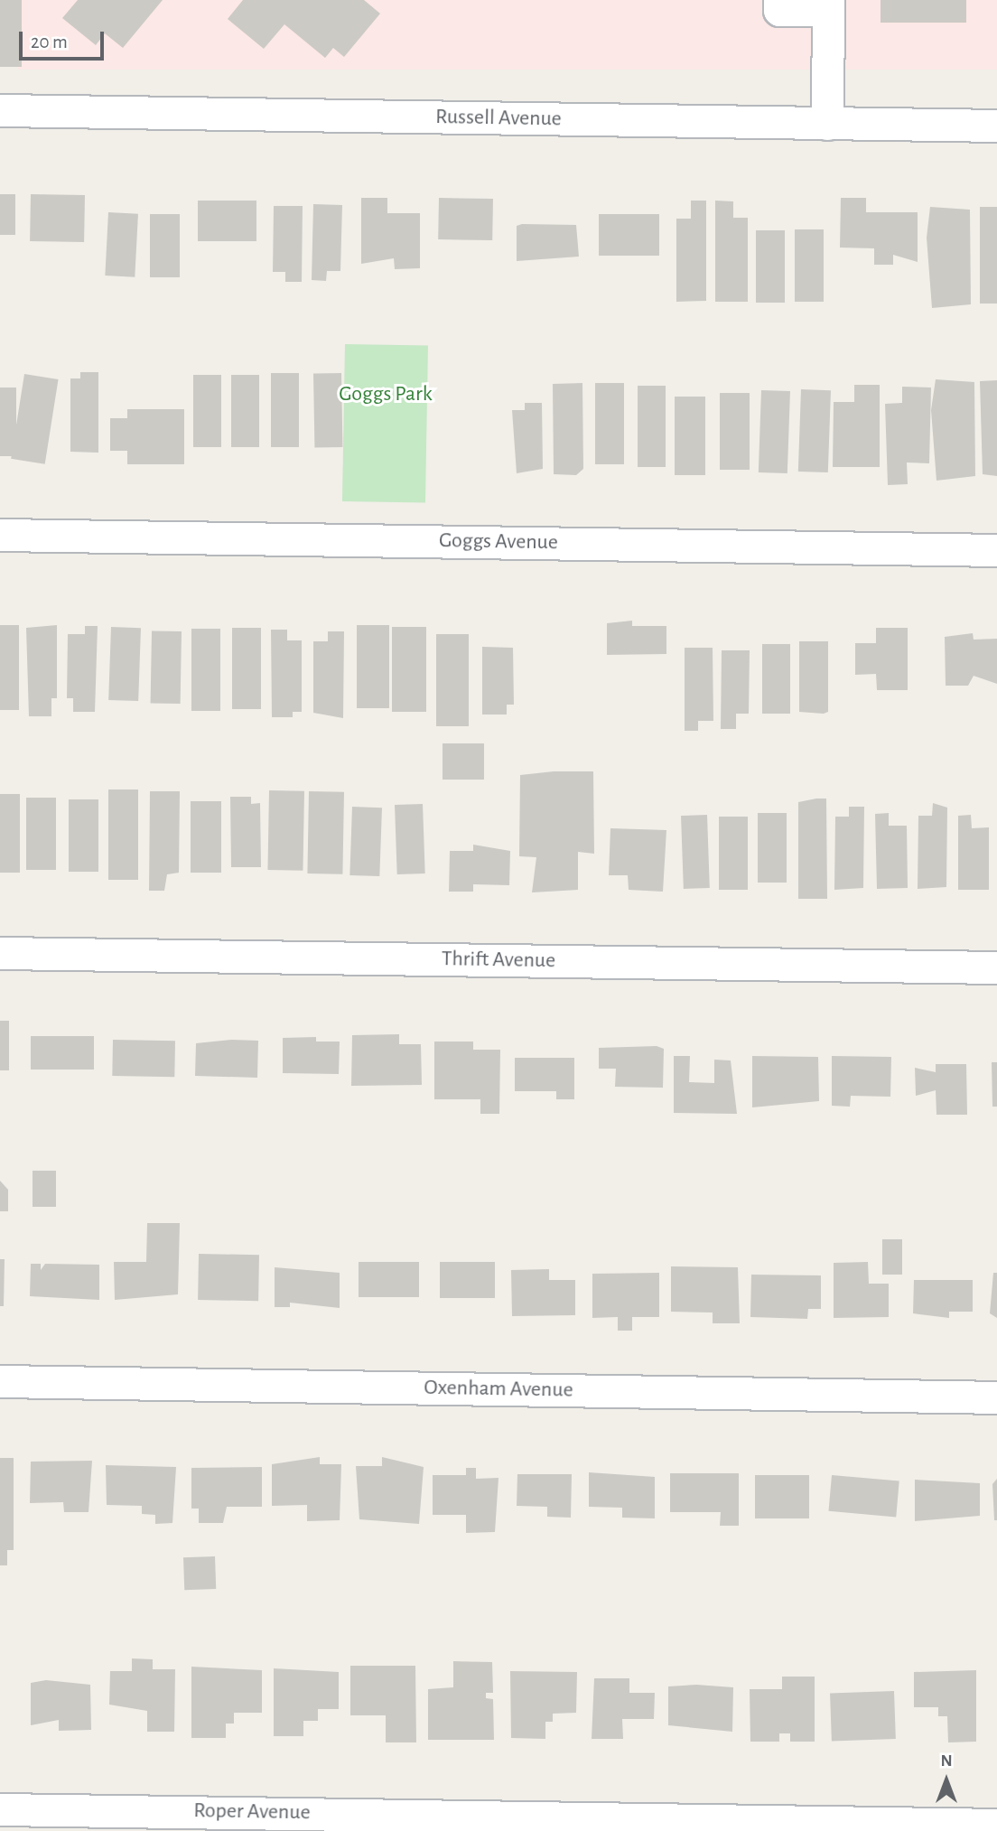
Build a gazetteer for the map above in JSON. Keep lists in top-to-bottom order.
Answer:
{
  "streets": {
    "street": [
      "Russell Avenue",
      "Goggs Avenue",
      "Thrift Avenue",
      "Oxenham Avenue",
      "Roper Avenue"
    ]
  },
  "parks": ["Goggs Park"],
  "scale_bar": "20 m",
  "north": "top"
}
